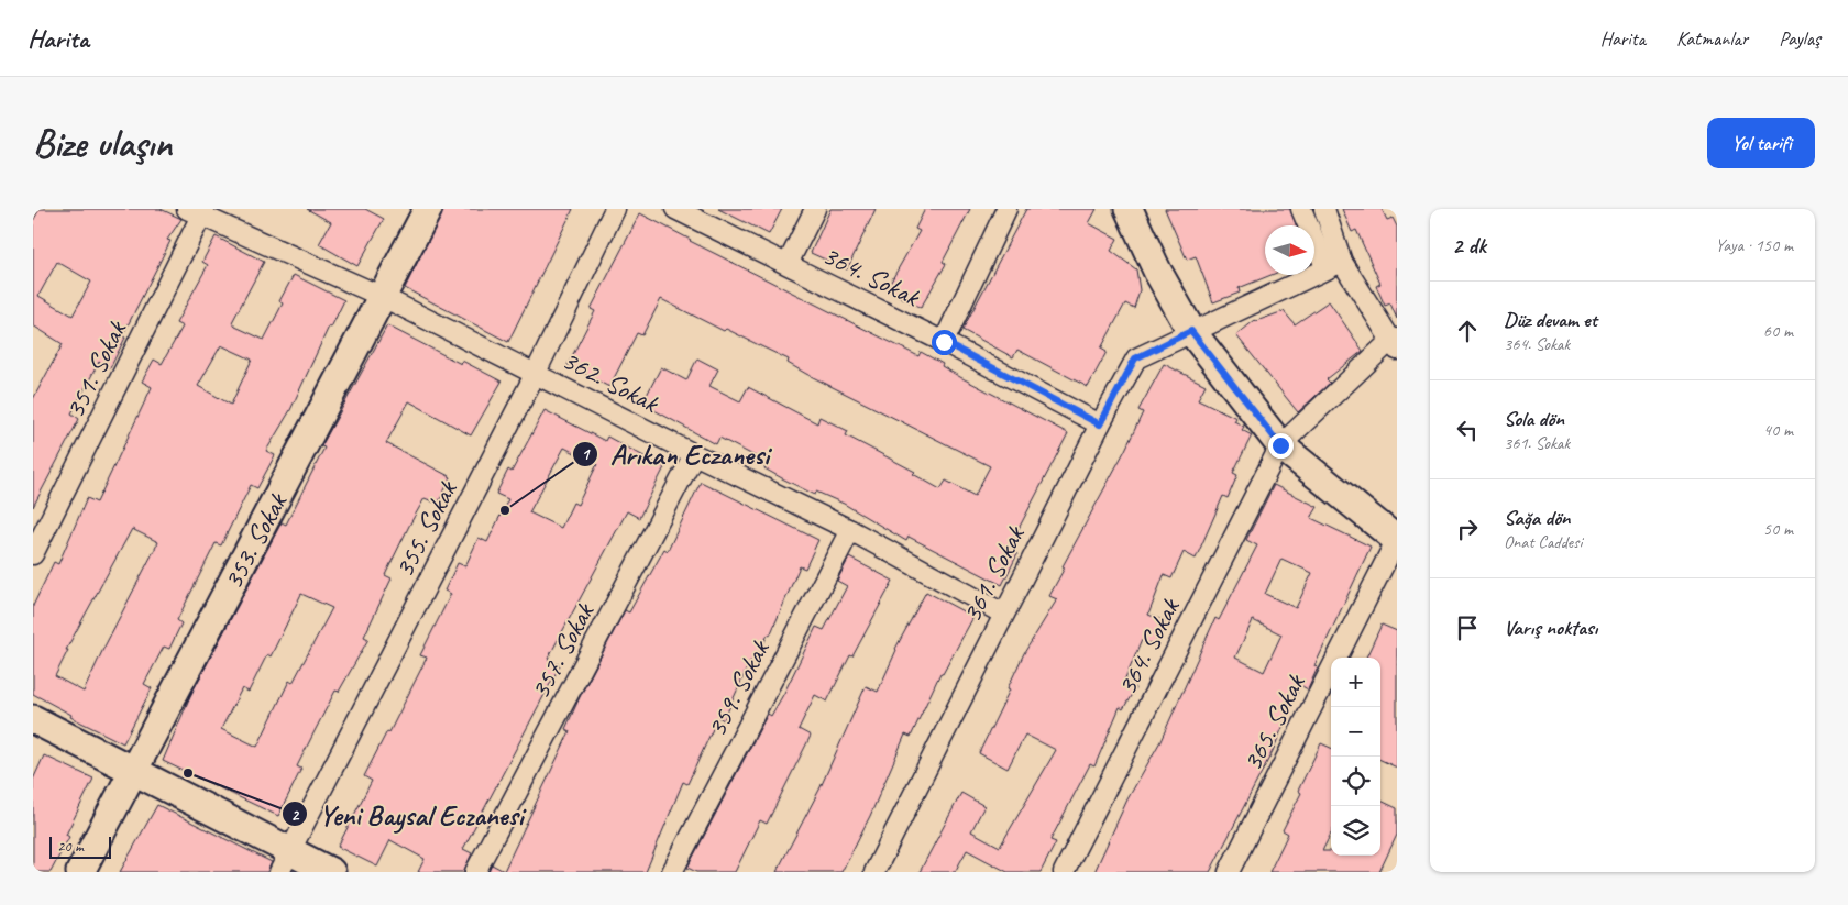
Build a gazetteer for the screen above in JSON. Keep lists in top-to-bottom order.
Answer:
{
  "streets": {
    "main road": ["353. Sokak"],
    "street": [
      "364. Sokak",
      "351. Sokak",
      "362. Sokak",
      "355. Sokak",
      "361. Sokak",
      "357. Sokak",
      "359. Sokak",
      "365. Sokak"
    ]
  },
  "crossings": [
    ["364. Sokak", "361. Sokak"],
    ["351. Sokak", "362. Sokak"],
    ["362. Sokak", "355. Sokak"],
    ["362. Sokak", "353. Sokak"],
    ["362. Sokak", "361. Sokak"],
    ["362. Sokak", "357. Sokak"],
    ["362. Sokak", "359. Sokak"]
  ],
  "places": ["Arıkan Eczanesi", "Yeni Baysal Eczanesi"],
  "scale_bar": "20 m",
  "north": "right",
  "page": {
    "header": "Harita",
    "nav": ["Harita", "Katmanlar", "Paylaş"],
    "buttons": "Yol tarifi",
    "title": "Bize ulaşın",
    "heading": ["2 dk", "Yaya · 150 m"],
    "list": [
      ["Düz devam et", "364. Sokak", "60 m"],
      ["Sola dön", "361. Sokak", "40 m"],
      ["Sağa dön", "Onat Caddesi", "50 m"],
      "Varış noktası"
    ],
    "map_buttons": ["+", "−"],
    "scale": "20 m"
  }
}
